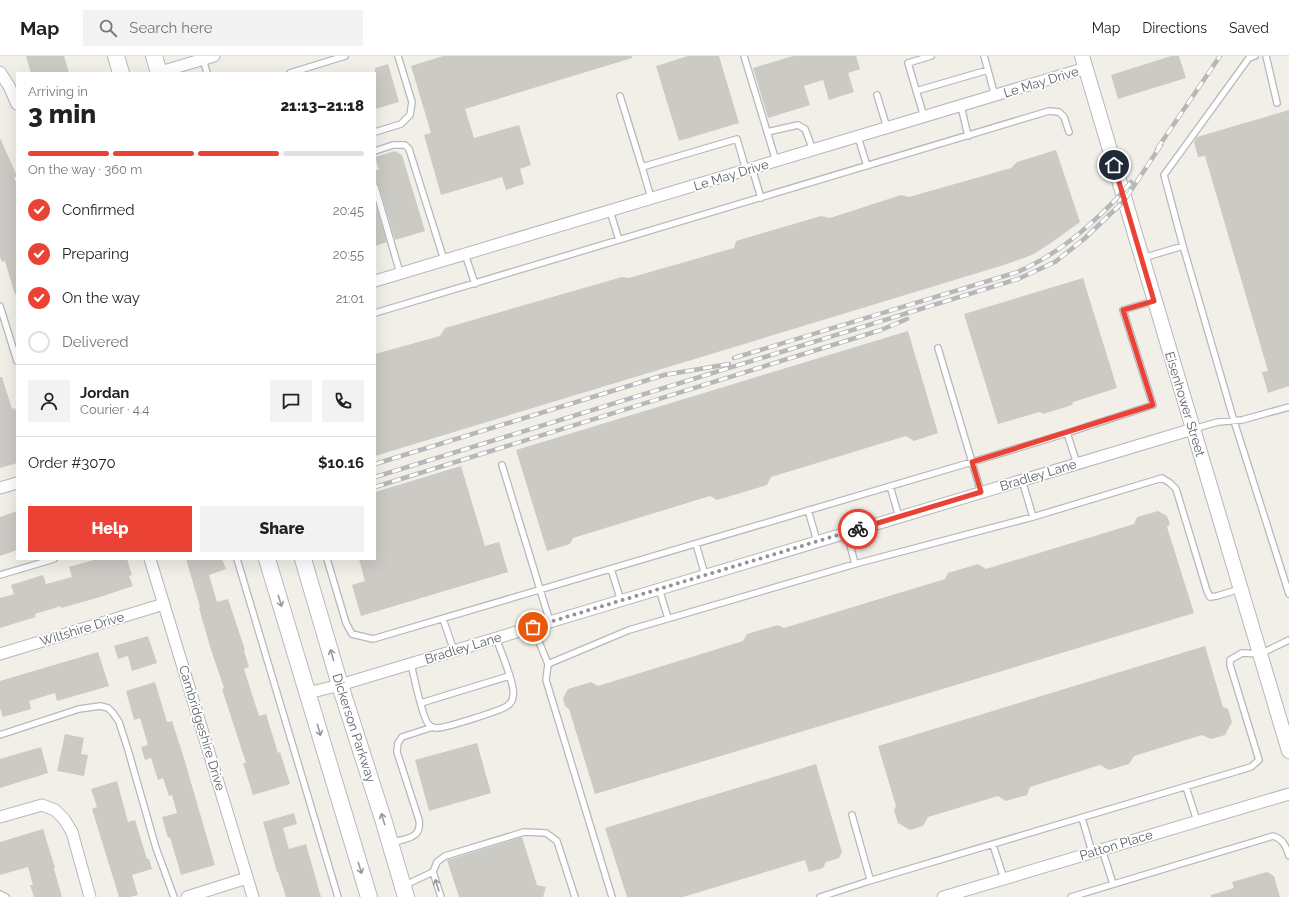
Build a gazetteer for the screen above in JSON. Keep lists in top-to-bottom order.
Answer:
{
  "streets": {
    "main road": ["Dickerson Parkway"],
    "street": [
      "Le May Drive",
      "Eisenhower Street",
      "Bradley Lane",
      "Wiltshire Drive",
      "Cambridgeshire Drive",
      "Patton Place"
    ]
  },
  "crossings": [
    ["Le May Drive", "Eisenhower Street"],
    ["Eisenhower Street", "Bradley Lane"],
    ["Bradley Lane", "Dickerson Parkway"],
    ["Wiltshire Drive", "Cambridgeshire Drive"]
  ],
  "page": {
    "header": "Map",
    "search": "Search here",
    "nav": ["Map", "Directions", "Saved"],
    "heading": ["3 min", "Arriving in", "21:13–21:18"],
    "panel": [
      "Jordan",
      "Courier · 4.4",
      "Order #3070",
      "$10.16"
    ],
    "bar": "On the way · 360 m",
    "list": [
      ["Confirmed", "20:45"],
      ["Preparing", "20:55"],
      ["On the way", "21:01"],
      "Delivered"
    ],
    "buttons": ["Help", "Share"]
  }
}
